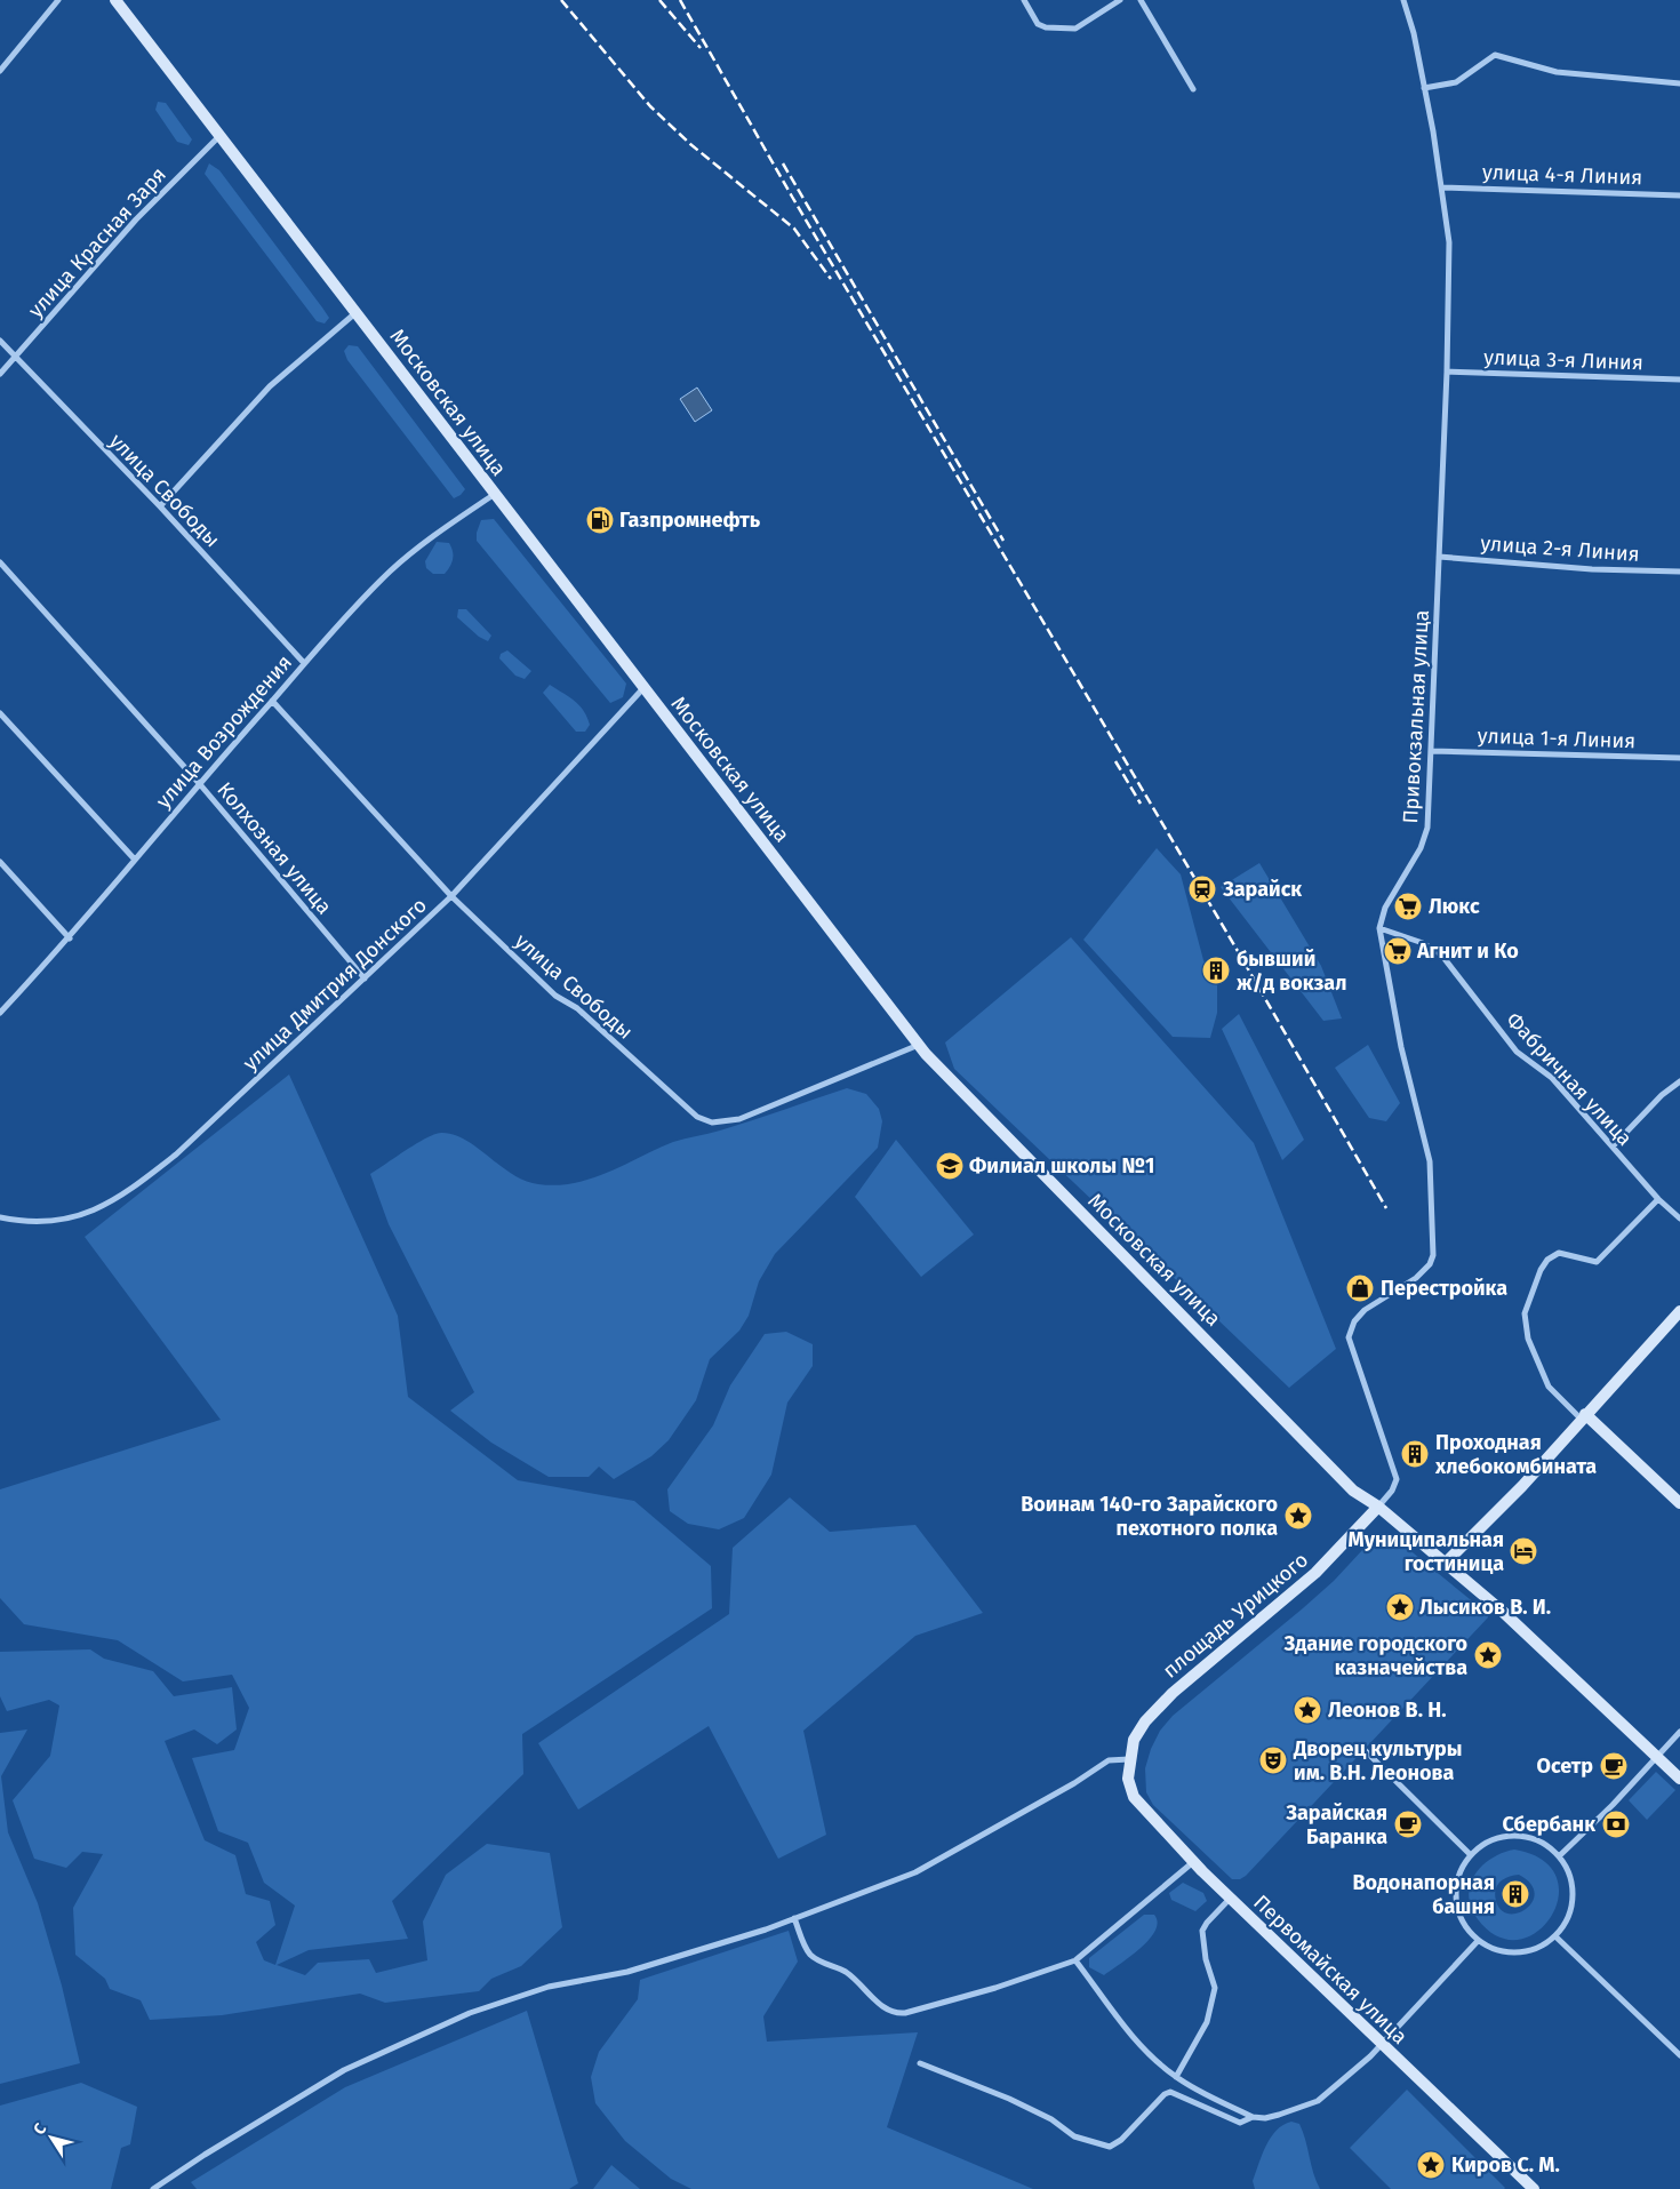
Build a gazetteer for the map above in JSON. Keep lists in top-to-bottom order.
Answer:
{
  "streets": {
    "main road": ["Московская улица", "площадь Урицкого", "Первомайская улица"],
    "street": [
      "улица 4-я Линия",
      "улица Красная Заря",
      "улица 3-я Линия",
      "улица Свободы",
      "улица 2-я Линия",
      "Привокзальная улица",
      "улица Возрождения",
      "улица 1-я Линия",
      "Колхозная улица",
      "улица Дмитрия Донского",
      "Фабричная улица"
    ]
  },
  "crossings": [
    ["улица 4-я Линия", "Привокзальная улица"],
    ["улица Красная Заря", "Московская улица"],
    ["улица Красная Заря", "улица Свободы"],
    ["улица 3-я Линия", "Привокзальная улица"],
    ["Московская улица", "улица Свободы"],
    ["Московская улица", "Привокзальная улица"],
    ["Московская улица", "улица Возрождения"],
    ["Московская улица", "улица Дмитрия Донского"],
    ["Московская улица", "площадь Урицкого"],
    ["улица Свободы", "улица Возрождения"],
    ["улица Свободы", "улица Дмитрия Донского"],
    ["улица 2-я Линия", "Привокзальная улица"],
    ["Привокзальная улица", "улица 1-я Линия"],
    ["Привокзальная улица", "Фабричная улица"],
    ["Привокзальная улица", "площадь Урицкого"],
    ["улица Возрождения", "Колхозная улица"],
    ["Колхозная улица", "улица Дмитрия Донского"],
    ["площадь Урицкого", "Первомайская улица"]
  ],
  "places": {
    "fuel station": ["Газпромнефть"],
    "station": ["Зарайск"],
    "supermarket": ["Люкс", "Агнит и Ко"],
    "building": ["бывший ж/д вокзал", "Проходная хлебокомбината", "Водонапорная башня"],
    "school or university": ["Филиал школы №1"],
    "shop": ["Перестройка"],
    "place": [
      "Воинам 140-го Зарайского пехотного полка",
      "Лысиков В. И.",
      "Здание городского казначейства",
      "Леонов В. Н.",
      "Киров С. М."
    ],
    "hotel": ["Муниципальная гостиница"],
    "theatre": ["Дворец культуры им. В.Н. Леонова"],
    "cafe": ["Осетр", "Зарайская Баранка"],
    "bank": ["Сбербанк"]
  },
  "north": "top left"
}
